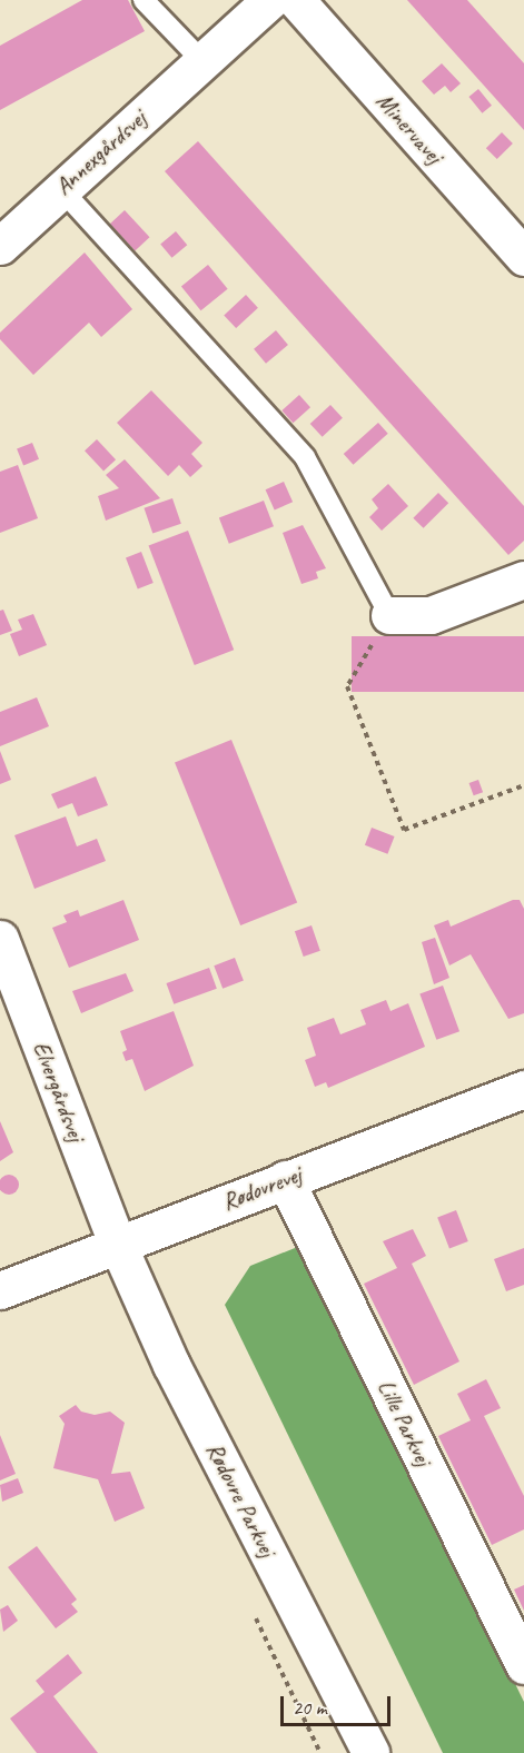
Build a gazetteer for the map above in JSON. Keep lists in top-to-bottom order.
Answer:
{
  "streets": {
    "street": [
      "Minervavej",
      "Annexgårdsvej",
      "Elvergårdsvej",
      "Rødovrevej",
      "Lille Parkvej",
      "Rødovre Parkvej"
    ]
  },
  "crossings": [
    ["Elvergårdsvej", "Rødovrevej"],
    ["Elvergårdsvej", "Rødovre Parkvej"],
    ["Rødovrevej", "Lille Parkvej"],
    ["Rødovrevej", "Rødovre Parkvej"]
  ],
  "scale_bar": "20 m"
}
